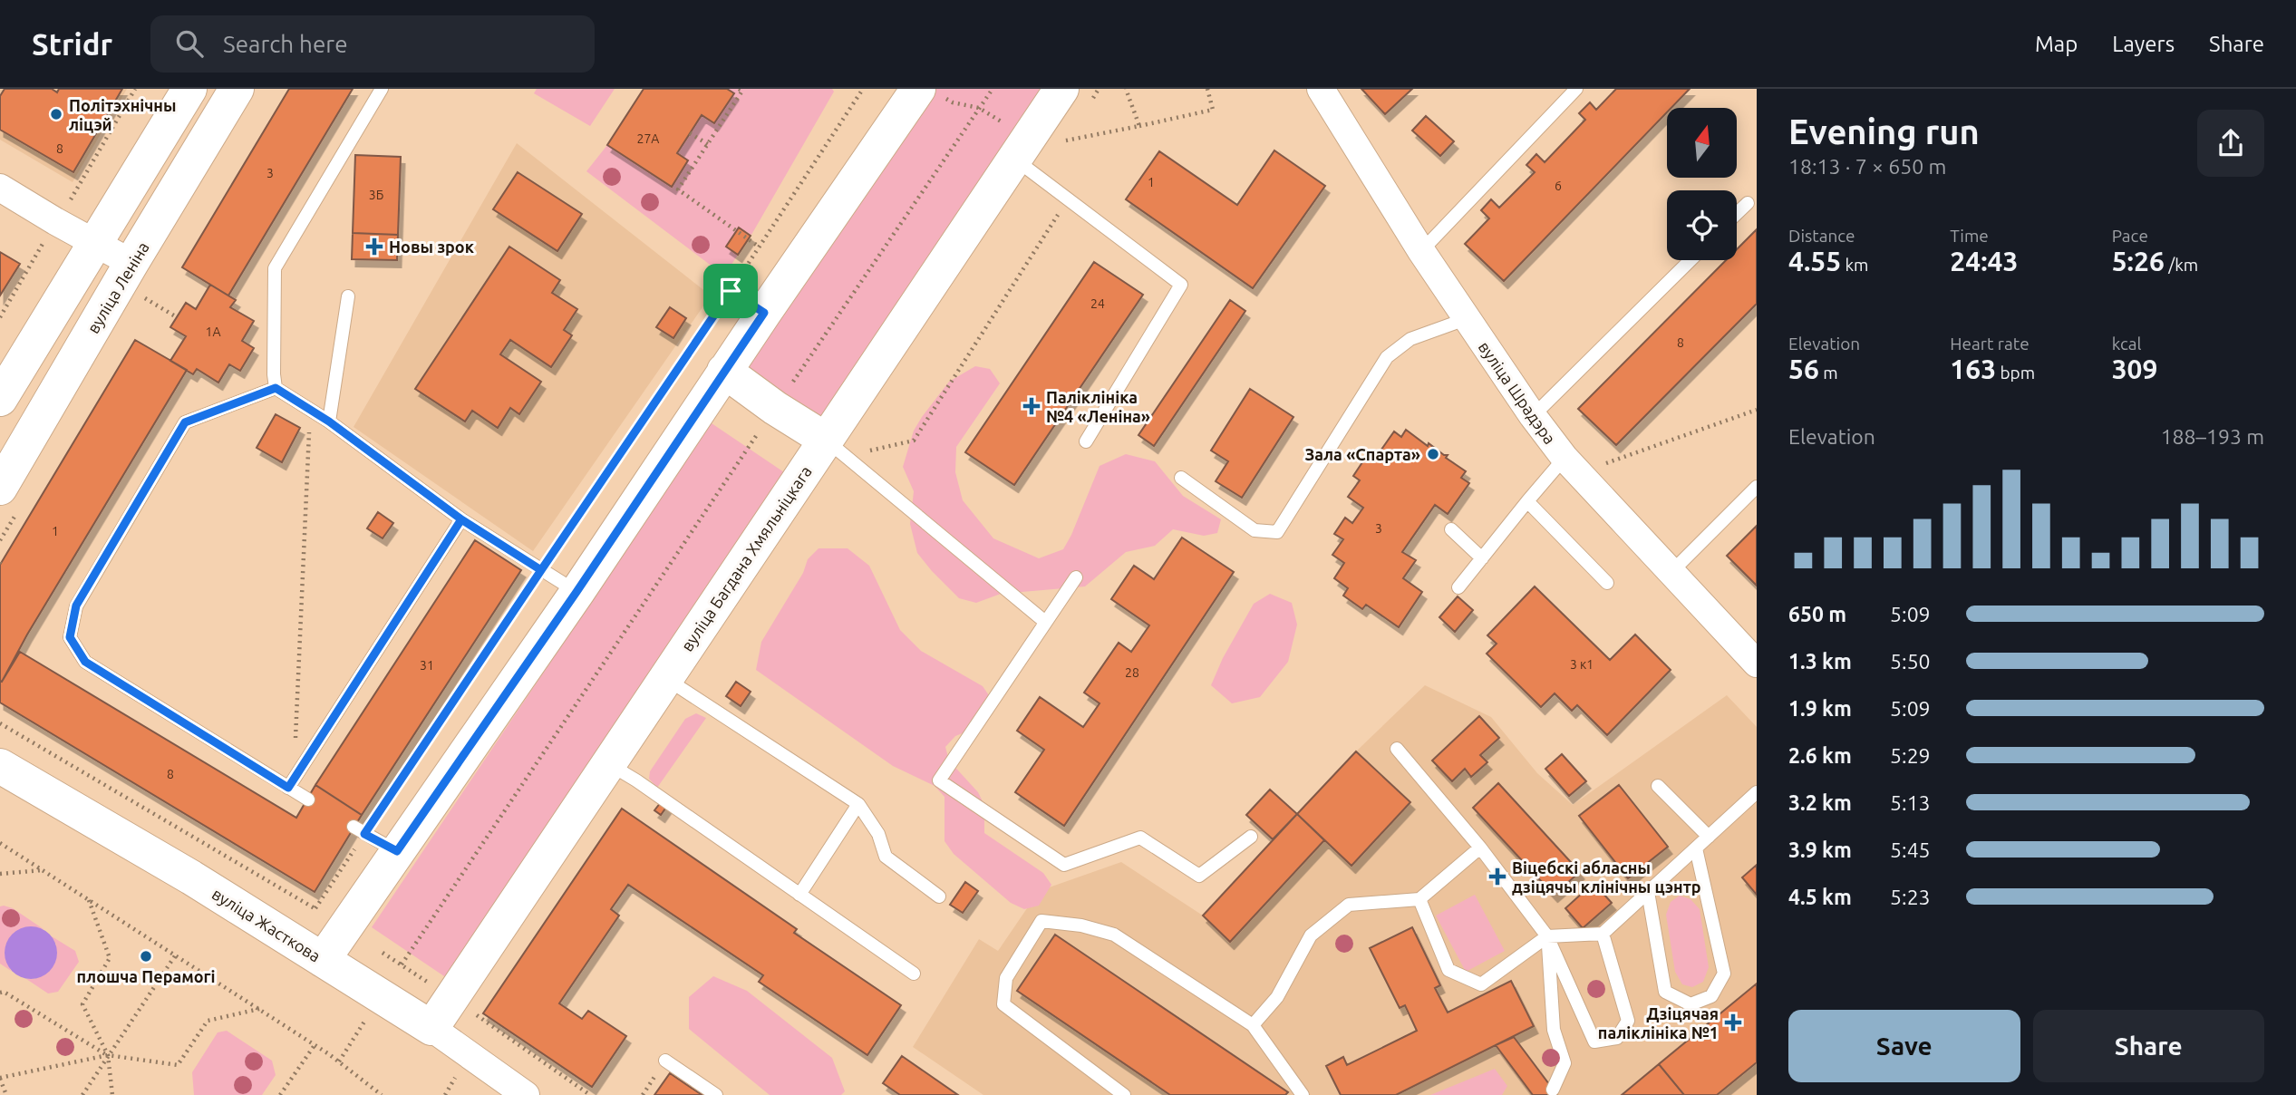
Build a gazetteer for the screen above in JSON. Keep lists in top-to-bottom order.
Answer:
{
  "streets": {
    "street": [
      "вуліца Леніна",
      "вуліца Шрадэра",
      "вуліца Багдана Хмяльніцкага",
      "вуліца Жасткова"
    ]
  },
  "crossings": [
    ["вуліца Багдана Хмяльніцкага", "вуліца Жасткова"]
  ],
  "places": {
    "other": ["Політэхнічны ліцэй", "Зала «Спарта»", "плошча Перамогі"],
    "health": [
      "Новы зрок",
      "Паліклініка №4 «Леніна»",
      "Віцебскі абласны дзіцячы клінічны цэнтр",
      "Дзіцячая паліклініка №1"
    ]
  },
  "house_numbers": [
    "27А",
    "8",
    "3",
    "1",
    "6",
    "3Б",
    "24",
    "1А",
    "8",
    "3",
    "1",
    "3 к1",
    "31",
    "28",
    "8"
  ],
  "north": "top",
  "page": {
    "header": "Stridr",
    "search": "Search here",
    "nav": ["Map", "Layers", "Share"],
    "heading": ["Evening run", "18:13 · 7 × 650 m"],
    "stats": [
      ["Distance", "4.55 km"],
      ["Time", "24:43"],
      ["Pace", "5:26 /km"],
      ["Elevation", "56 m"],
      ["Heart rate", "163 bpm"],
      ["kcal", "309"]
    ],
    "chart": ["Elevation", "188–193 m"],
    "list": [
      {
        "name": "650 m",
        "note": "5:09"
      },
      {
        "name": "1.3 km",
        "note": "5:50"
      },
      {
        "name": "1.9 km",
        "note": "5:09"
      },
      {
        "name": "2.6 km",
        "note": "5:29"
      },
      {
        "name": "3.2 km",
        "note": "5:13"
      },
      {
        "name": "3.9 km",
        "note": "5:45"
      },
      {
        "name": "4.5 km",
        "note": "5:23"
      }
    ],
    "buttons": ["Save", "Share"]
  }
}
